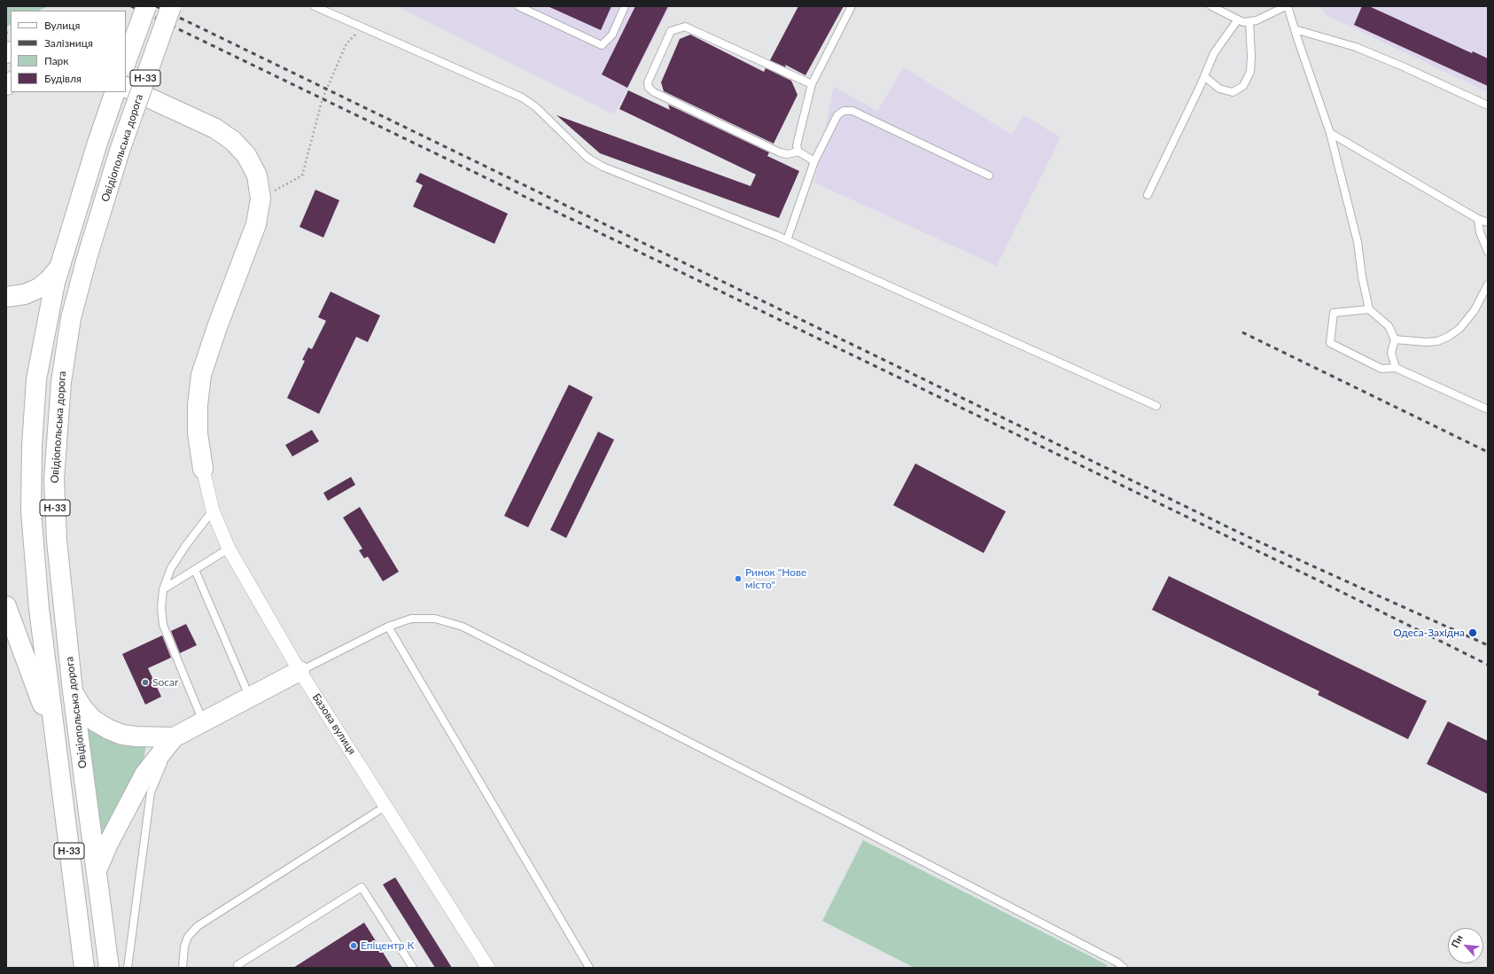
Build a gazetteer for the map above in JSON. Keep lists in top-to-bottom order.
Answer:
{
  "streets": {
    "main road": ["Н-33", "Овідіопольська дорога"],
    "street": ["Базова вулиця"]
  },
  "places": [
    "Ринок \"Нове місто\"",
    "Одеса-Західна",
    "Socar",
    "Епіцентр К"
  ],
  "legend": [
    "Вулиця",
    "Залізниця",
    "Парк",
    "Будівля"
  ],
  "north": "top left"
}
